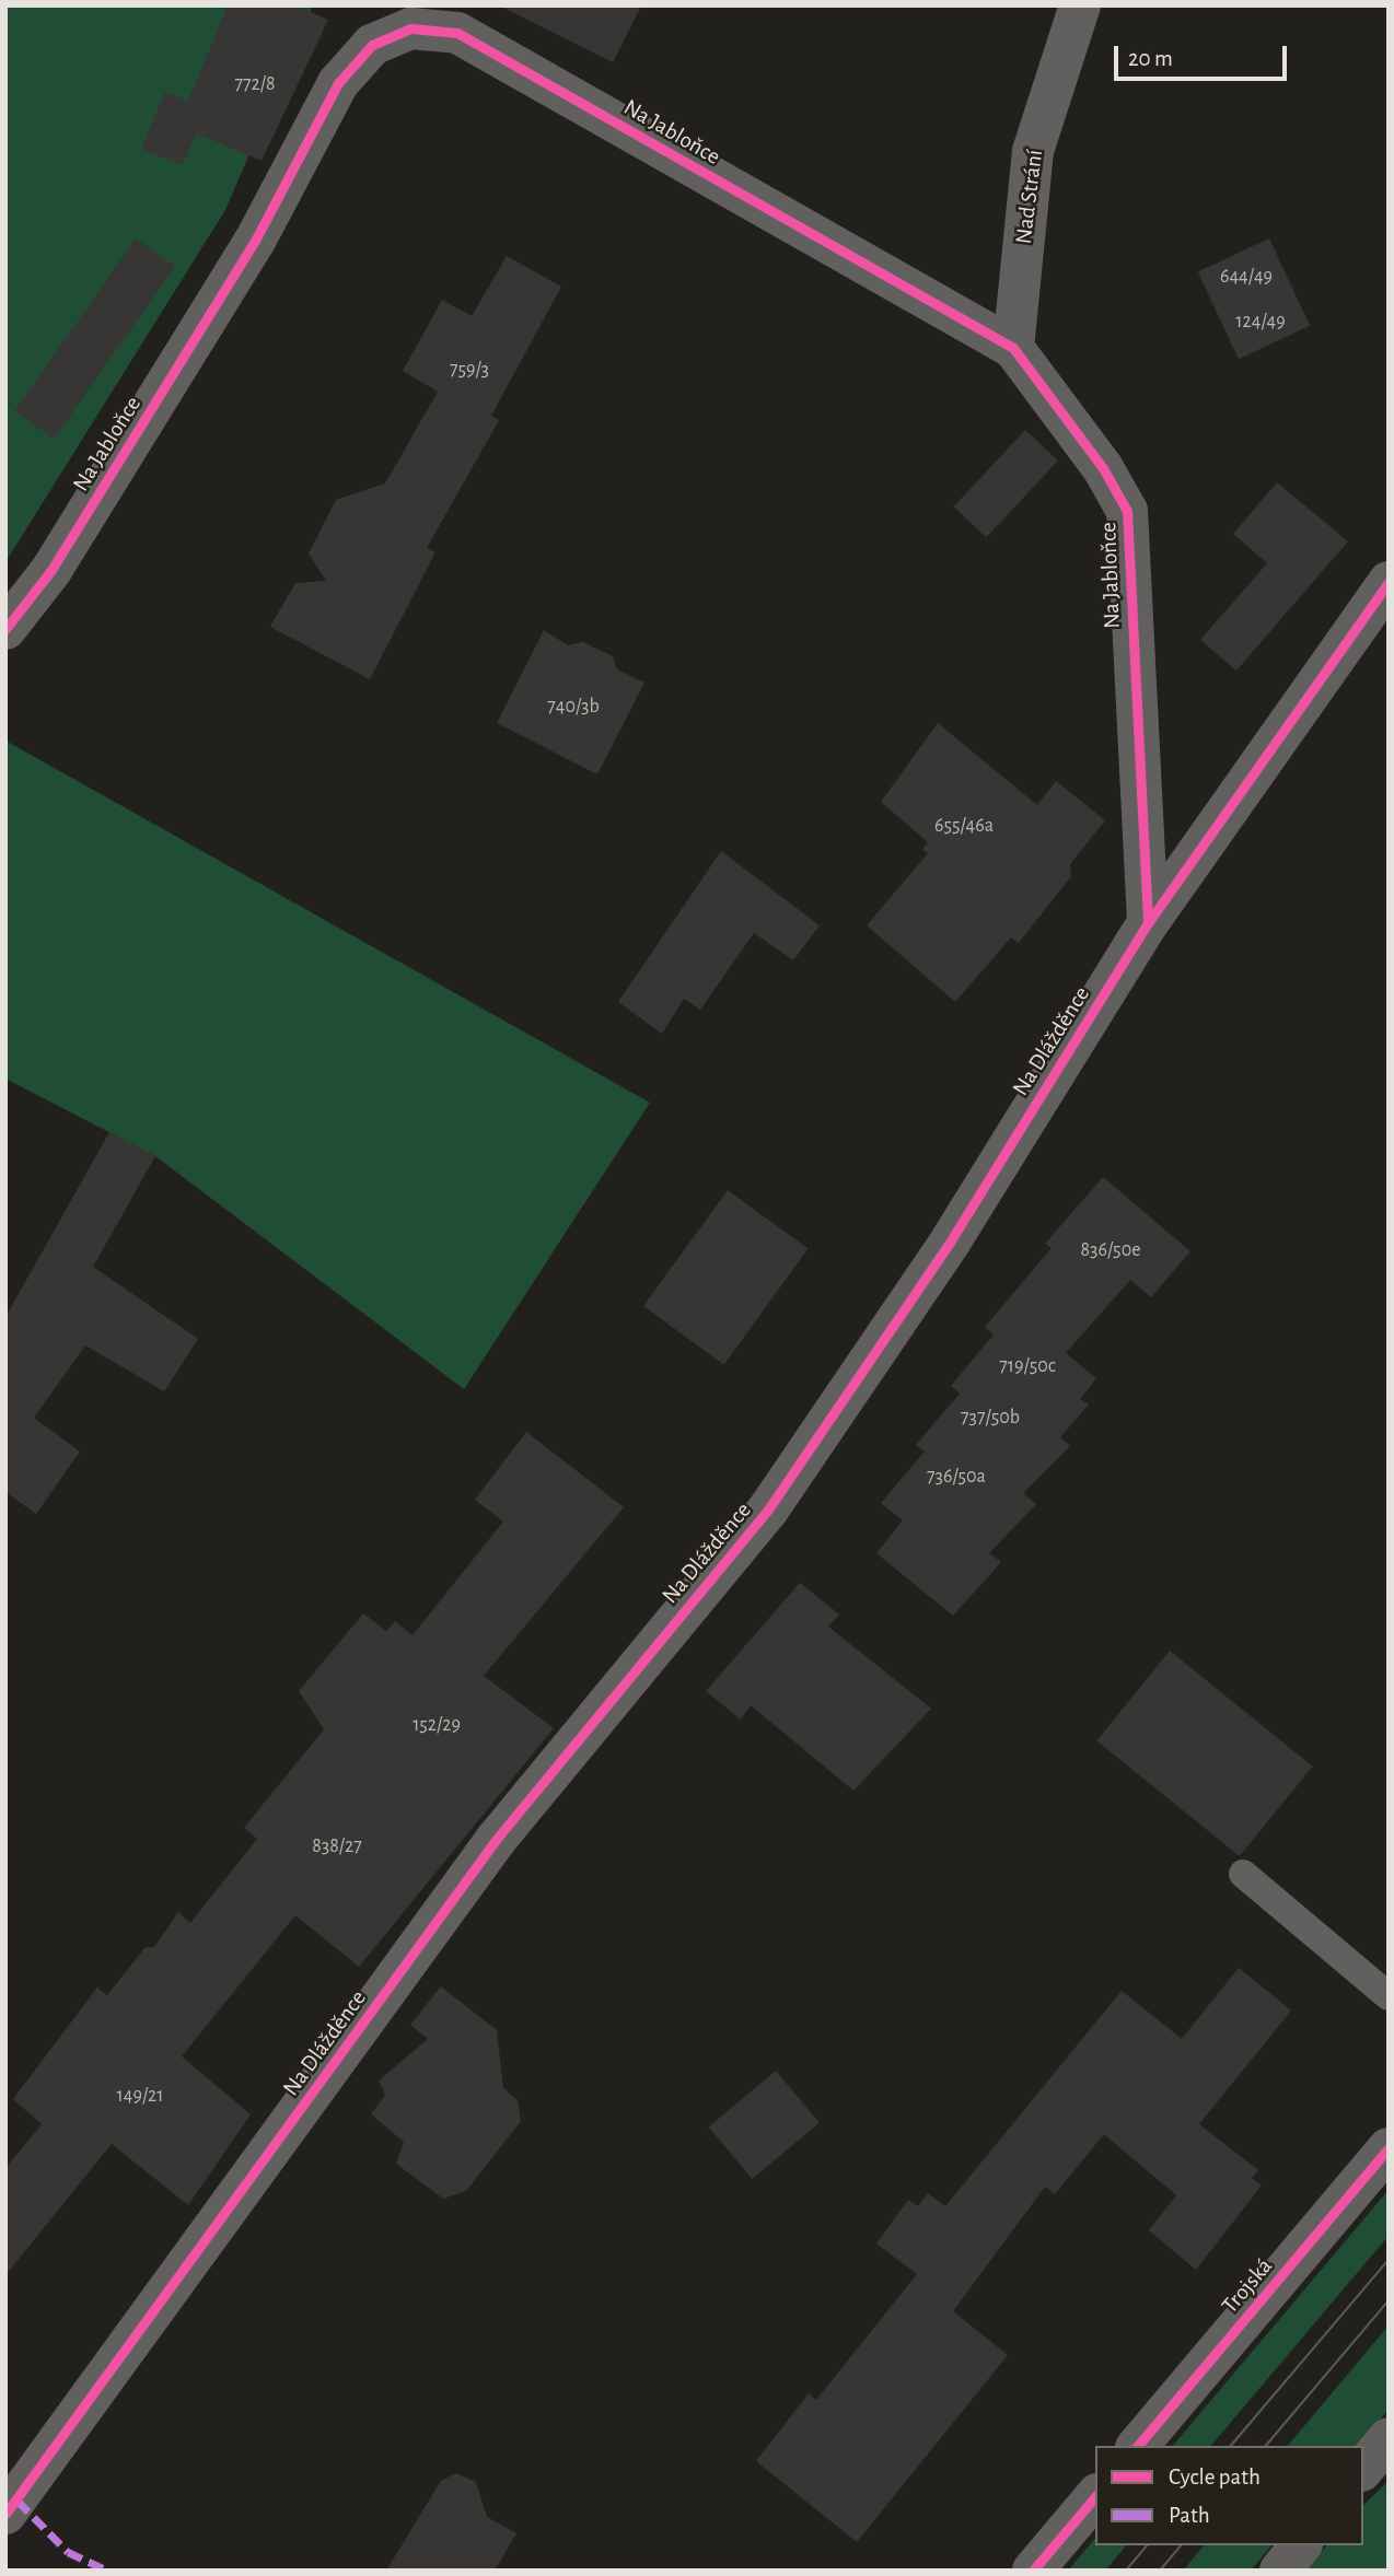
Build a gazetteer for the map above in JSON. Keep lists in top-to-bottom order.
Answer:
{
  "streets": {
    "street": [
      "Na Jabloňce",
      "Nad Strání",
      "Na Dlážděnce",
      "Trojská"
    ]
  },
  "crossings": [
    ["Na Jabloňce", "Nad Strání"],
    ["Na Jabloňce", "Na Dlážděnce"]
  ],
  "house_numbers": [
    "772/8",
    "644/49",
    "124/49",
    "759/3",
    "740/3b",
    "655/46a",
    "836/50e",
    "719/50c",
    "737/50b",
    "736/50a",
    "152/29",
    "838/27",
    "149/21"
  ],
  "legend": ["Cycle path", "Path"],
  "scale_bar": "20 m"
}
